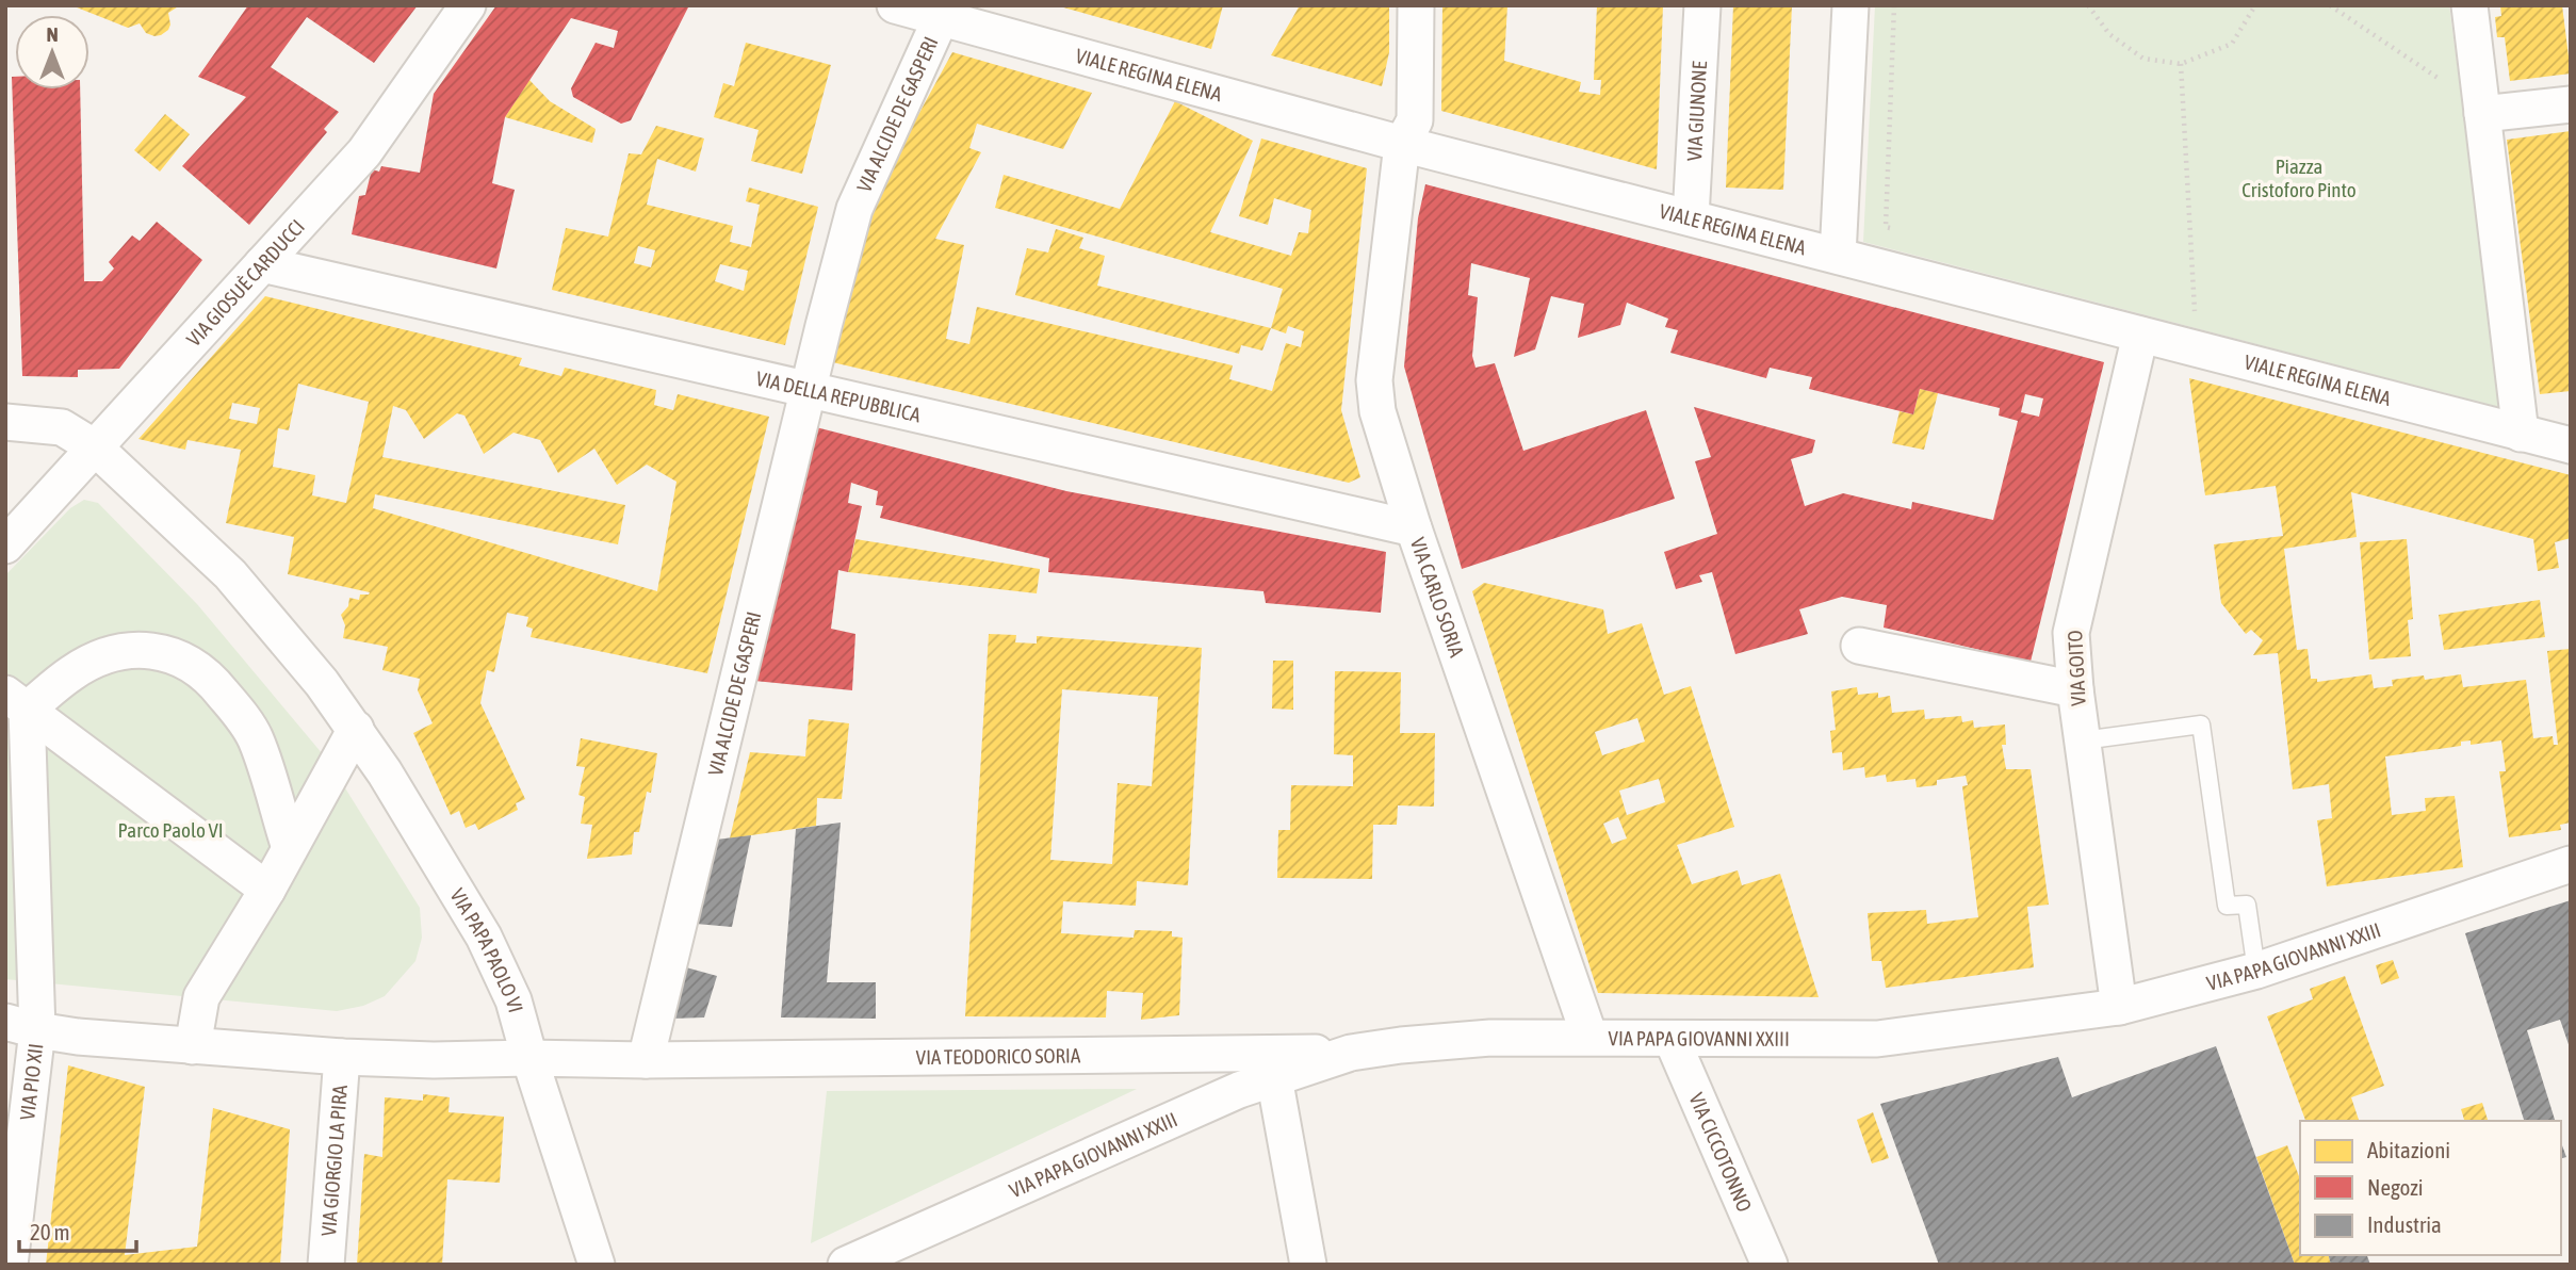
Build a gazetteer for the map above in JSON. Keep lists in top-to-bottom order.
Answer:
{
  "streets": {
    "street": [
      "VIALE REGINA ELENA",
      "VIA GIUNONE",
      "VIA ALCIDE DE GASPERI",
      "VIA GIOSUÈ CARDUCCI",
      "VIA DELLA REPUBBLICA",
      "VIA CARLO SORIA",
      "VIA GOITO",
      "VIA PAPA PAOLO VI",
      "VIA PAPA GIOVANNI XXIII",
      "VIA TEODORICO SORIA",
      "VIA PIO XII",
      "VIA CICCOTONNO",
      "VIA GIORGIO LA PIRA"
    ]
  },
  "crossings": [
    ["VIALE REGINA ELENA", "VIA GIUNONE"],
    ["VIALE REGINA ELENA", "VIA ALCIDE DE GASPERI"],
    ["VIALE REGINA ELENA", "VIA CARLO SORIA"],
    ["VIALE REGINA ELENA", "VIA GOITO"],
    ["VIA ALCIDE DE GASPERI", "VIA DELLA REPUBBLICA"],
    ["VIA ALCIDE DE GASPERI", "VIA TEODORICO SORIA"],
    ["VIA GIOSUÈ CARDUCCI", "VIA DELLA REPUBBLICA"],
    ["VIA GIOSUÈ CARDUCCI", "VIA PAPA PAOLO VI"],
    ["VIA DELLA REPUBBLICA", "VIA CARLO SORIA"],
    ["VIA CARLO SORIA", "VIA PAPA GIOVANNI XXIII"],
    ["VIA GOITO", "VIA PAPA GIOVANNI XXIII"],
    ["VIA PAPA GIOVANNI XXIII", "VIA TEODORICO SORIA"],
    ["VIA PAPA GIOVANNI XXIII", "VIA CICCOTONNO"]
  ],
  "parks": ["Piazza Cristoforo Pinto", "Parco Paolo VI"],
  "legend": ["Abitazioni", "Negozi", "Industria"],
  "scale_bar": "20 m",
  "north": "top"
}
